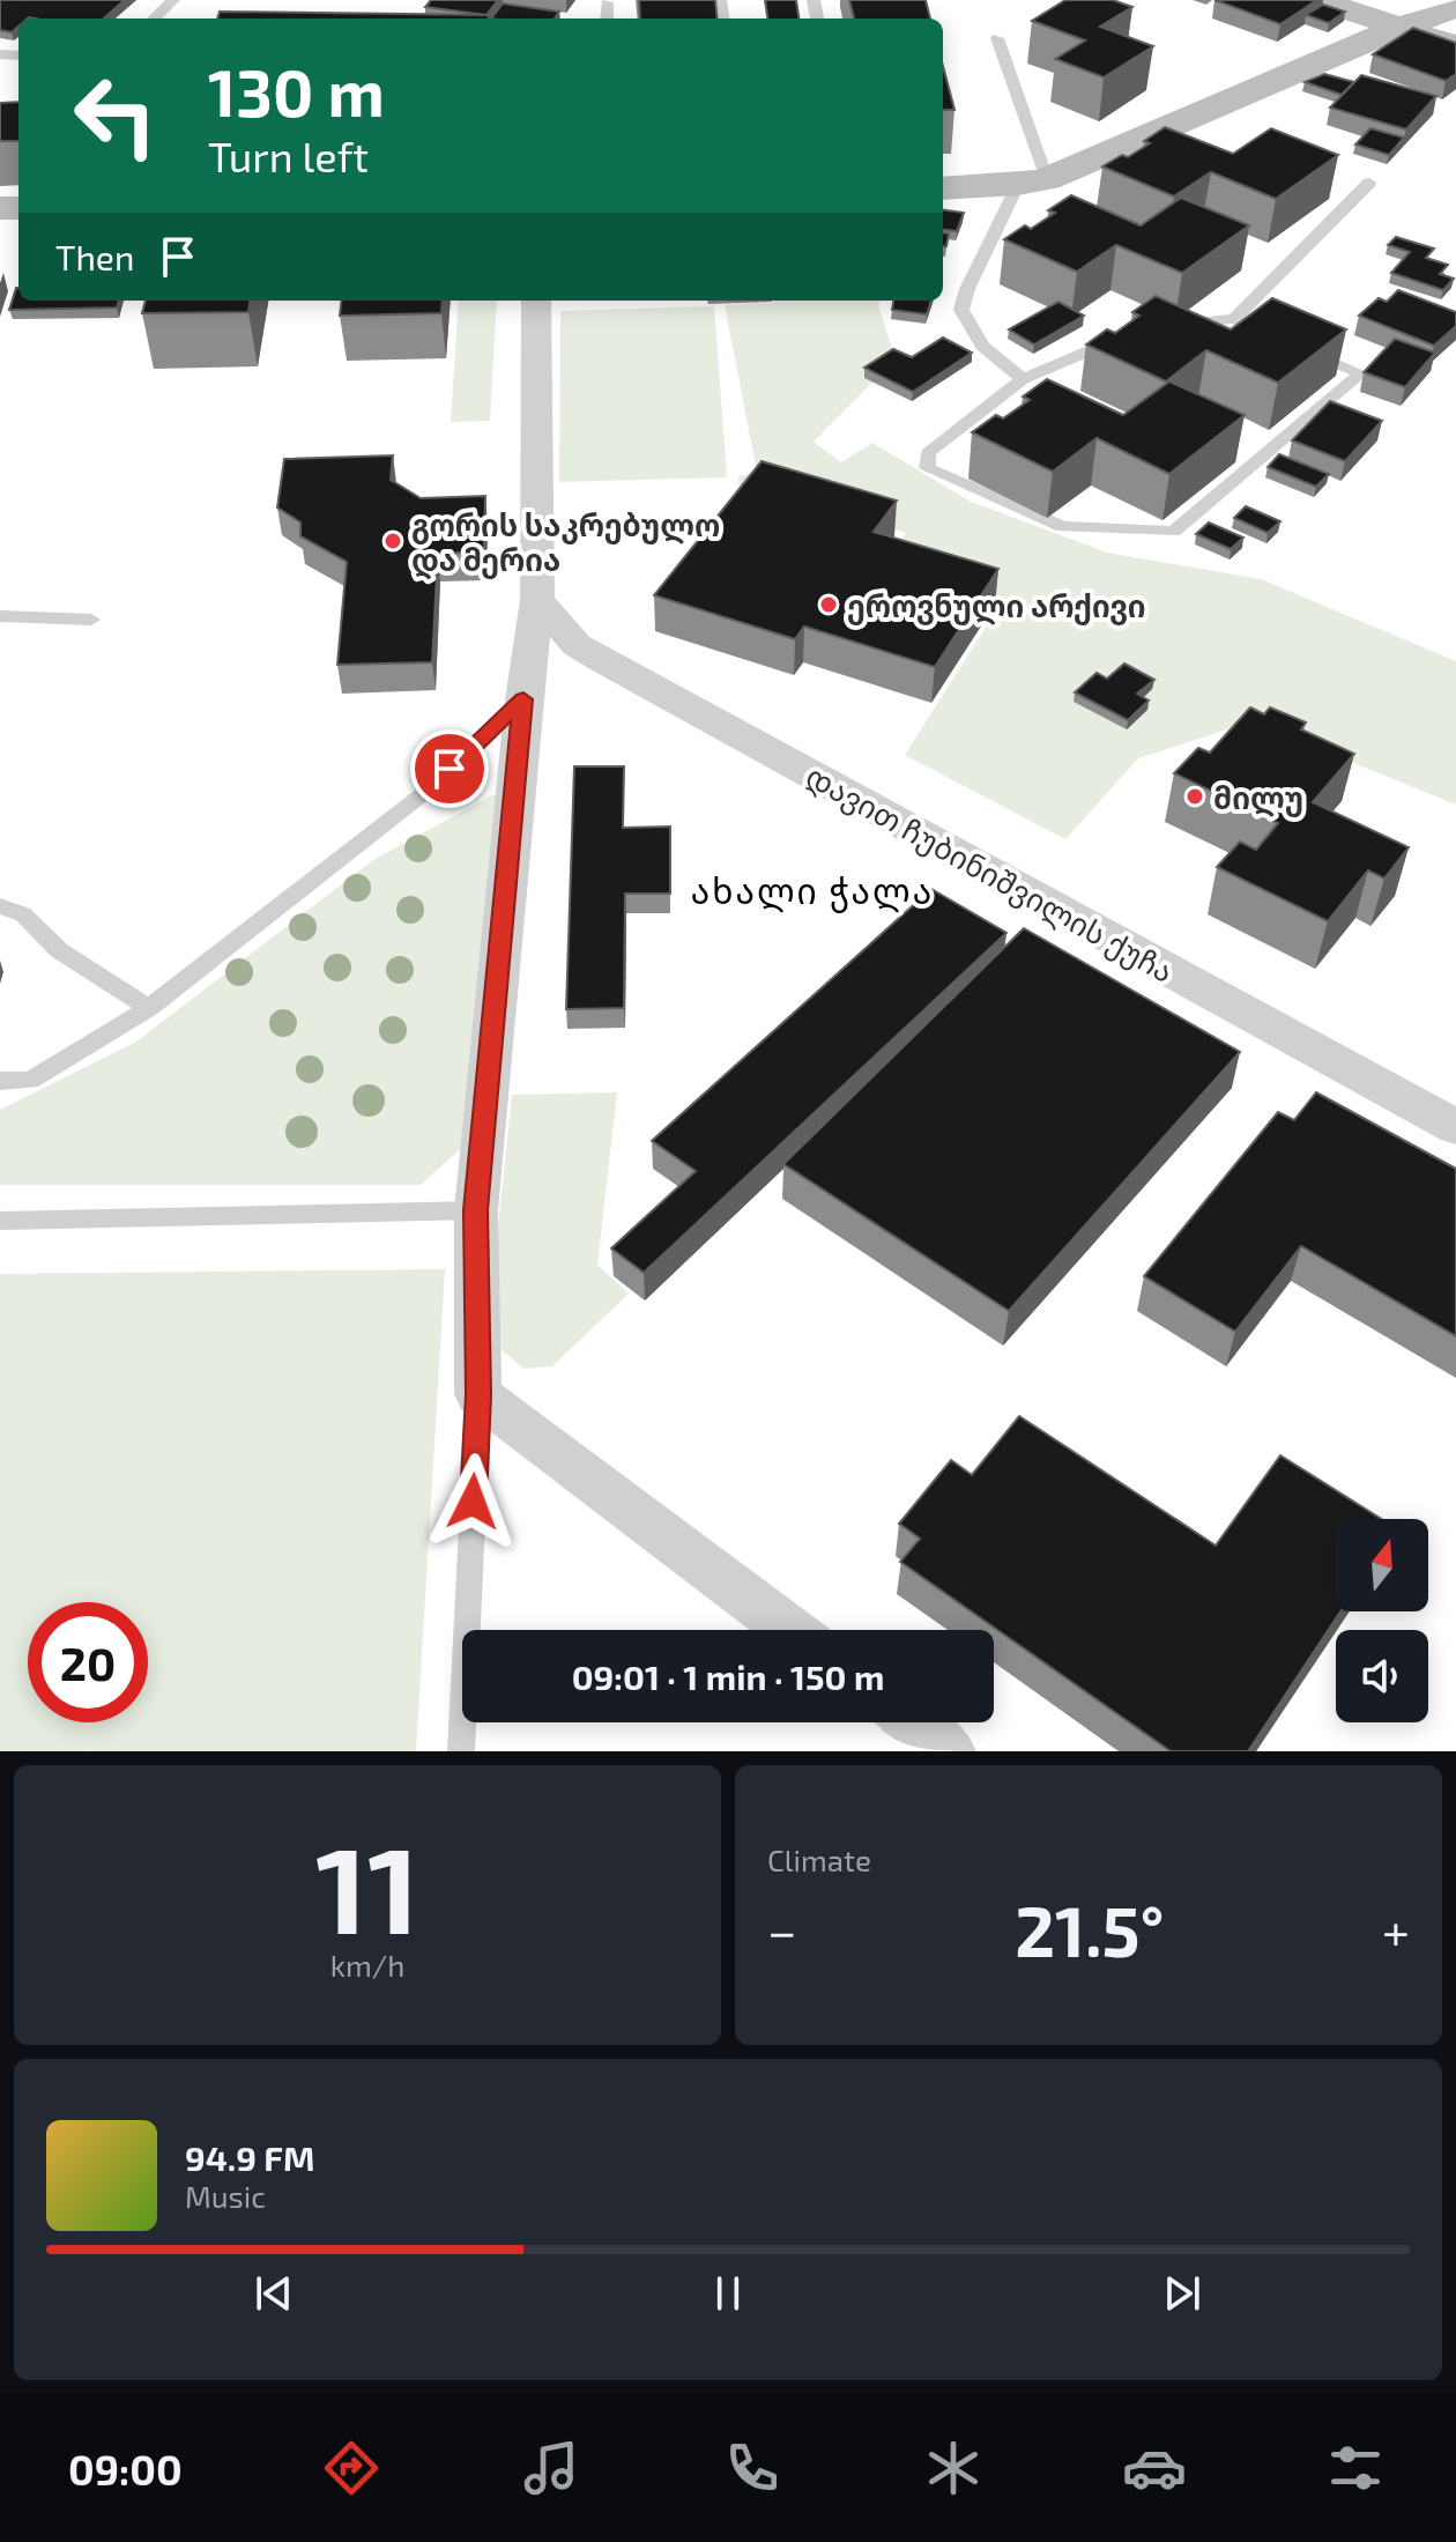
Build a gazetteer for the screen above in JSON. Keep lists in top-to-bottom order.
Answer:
{
  "streets": {
    "street": ["დავით ჩუბინიშვილის ქუჩა"]
  },
  "districts": ["ახალი ჭალა"],
  "places": ["გორის საკრებულო და მერია", "ეროვნული არქივი", "მილუ"],
  "north": "top",
  "page": {
    "turn": ["130 m", "Turn left"],
    "then": "Then",
    "limit": "20",
    "trip": "09:01 · 1 min · 150 m",
    "tile": [
      ["11", "km/h"],
      "Climate"
    ],
    "heat": ["−", "21.5°", "+"],
    "song": ["94.9 FM", "Music"],
    "tabs": "09:00"
  }
}
